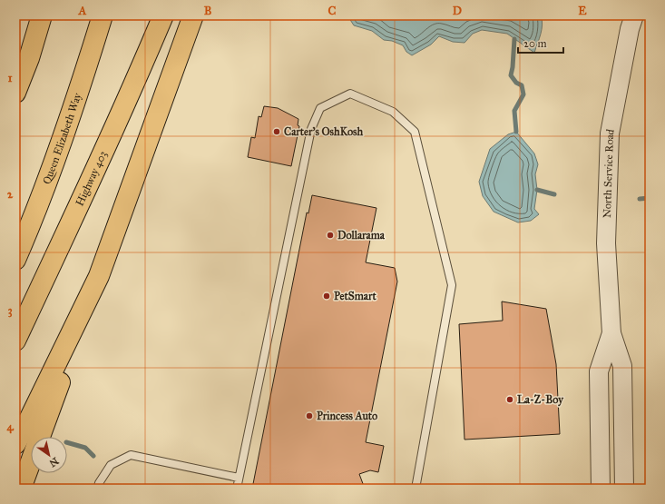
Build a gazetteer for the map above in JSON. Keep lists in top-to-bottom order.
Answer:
{
  "streets": {
    "highway": ["Queen Elizabeth Way", "Highway 403"],
    "street": ["North Service Road"]
  },
  "places": [
    "Carter's OshKosh",
    "Dollarama",
    "PetSmart",
    "La-Z-Boy",
    "Princess Auto"
  ],
  "scale_bar": "20 m",
  "north": "bottom right",
  "grid": {
    "columns": [
      "A",
      "B",
      "C",
      "D",
      "E"
    ],
    "rows": [
      "1",
      "2",
      "3",
      "4"
    ]
  }
}
